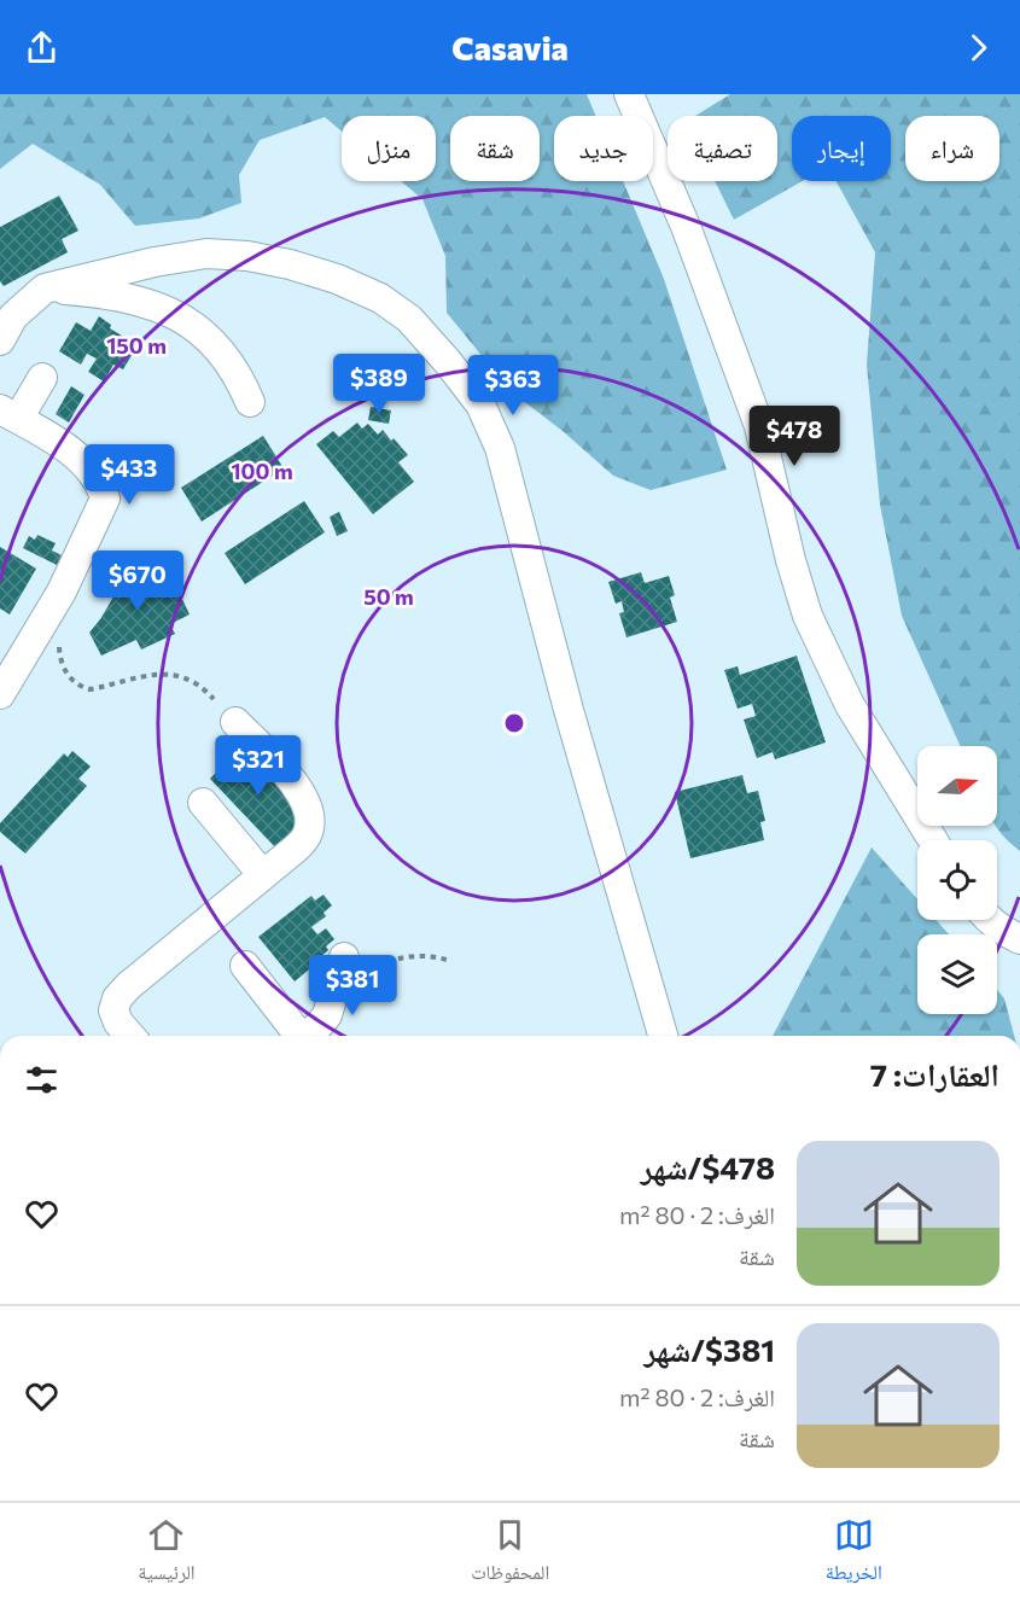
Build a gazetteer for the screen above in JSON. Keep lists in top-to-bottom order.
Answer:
{
  "north": "right",
  "page": {
    "header": "Casavia",
    "chip": [
      "شراء",
      "إيجار",
      "تصفية",
      "جديد",
      "شقة",
      "منزل"
    ],
    "price": [
      "$389",
      "$363",
      "$478",
      "$433",
      "$670",
      "$321",
      "$381"
    ],
    "heading": "العقارات: 7",
    "list": [
      {
        "name": "$478/شهر",
        "note": "الغرف: 2 · 80 m² · شقة"
      },
      {
        "name": "$381/شهر",
        "note": "الغرف: 2 · 80 m² · شقة"
      }
    ],
    "tabs": ["الخريطة", "المحفوظات", "الرئيسية"]
  },
  "rings": ["150 m", "100 m", "50 m"]
}
